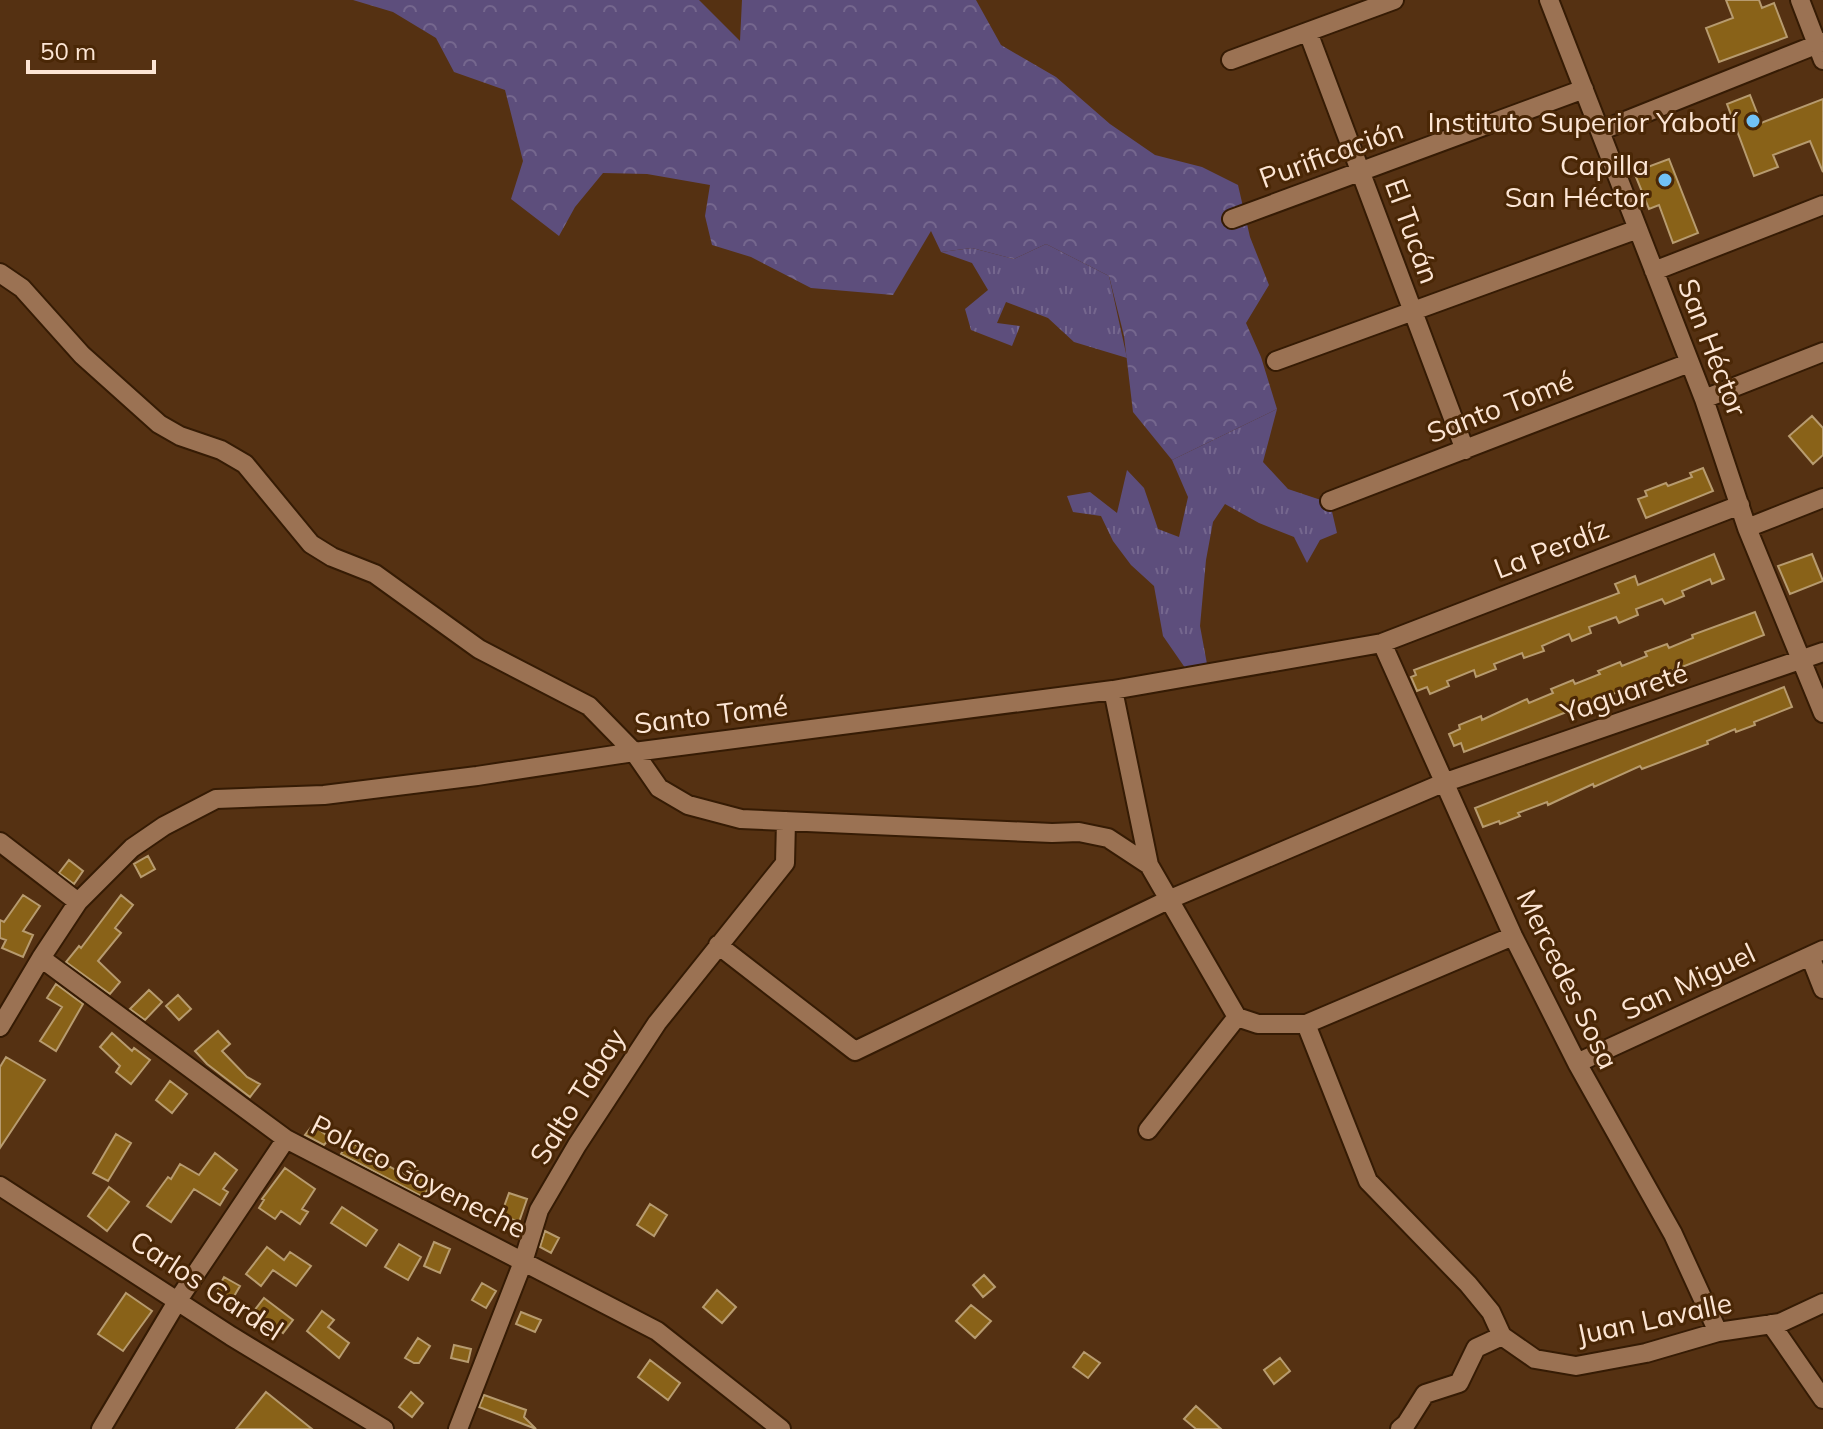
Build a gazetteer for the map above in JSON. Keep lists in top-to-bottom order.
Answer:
{
  "streets": {
    "street": [
      "Purificación",
      "El Tucán",
      "San Héctor",
      "Santo Tomé",
      "La Perdíz",
      "Yaguareté",
      "Mercedes Sosa",
      "San Miguel",
      "Salto Tabay",
      "Polaco Goyeneche",
      "Carlos Gardel",
      "Juan Lavalle"
    ]
  },
  "crossings": [
    ["Purificación", "El Tucán"],
    ["Purificación", "San Héctor"],
    ["El Tucán", "Santo Tomé"],
    ["San Héctor", "Santo Tomé"],
    ["San Héctor", "La Perdíz"],
    ["San Héctor", "Yaguareté"],
    ["Santo Tomé", "La Perdíz"],
    ["Santo Tomé", "Mercedes Sosa"],
    ["Santo Tomé", "Polaco Goyeneche"],
    ["La Perdíz", "Mercedes Sosa"],
    ["Yaguareté", "Mercedes Sosa"],
    ["Yaguareté", "Salto Tabay"],
    ["Mercedes Sosa", "San Miguel"],
    ["Mercedes Sosa", "Juan Lavalle"],
    ["Salto Tabay", "Polaco Goyeneche"]
  ],
  "places": ["Instituto Superior Yabotí", "Capilla San Héctor"],
  "scale_bar": "50 m"
}
